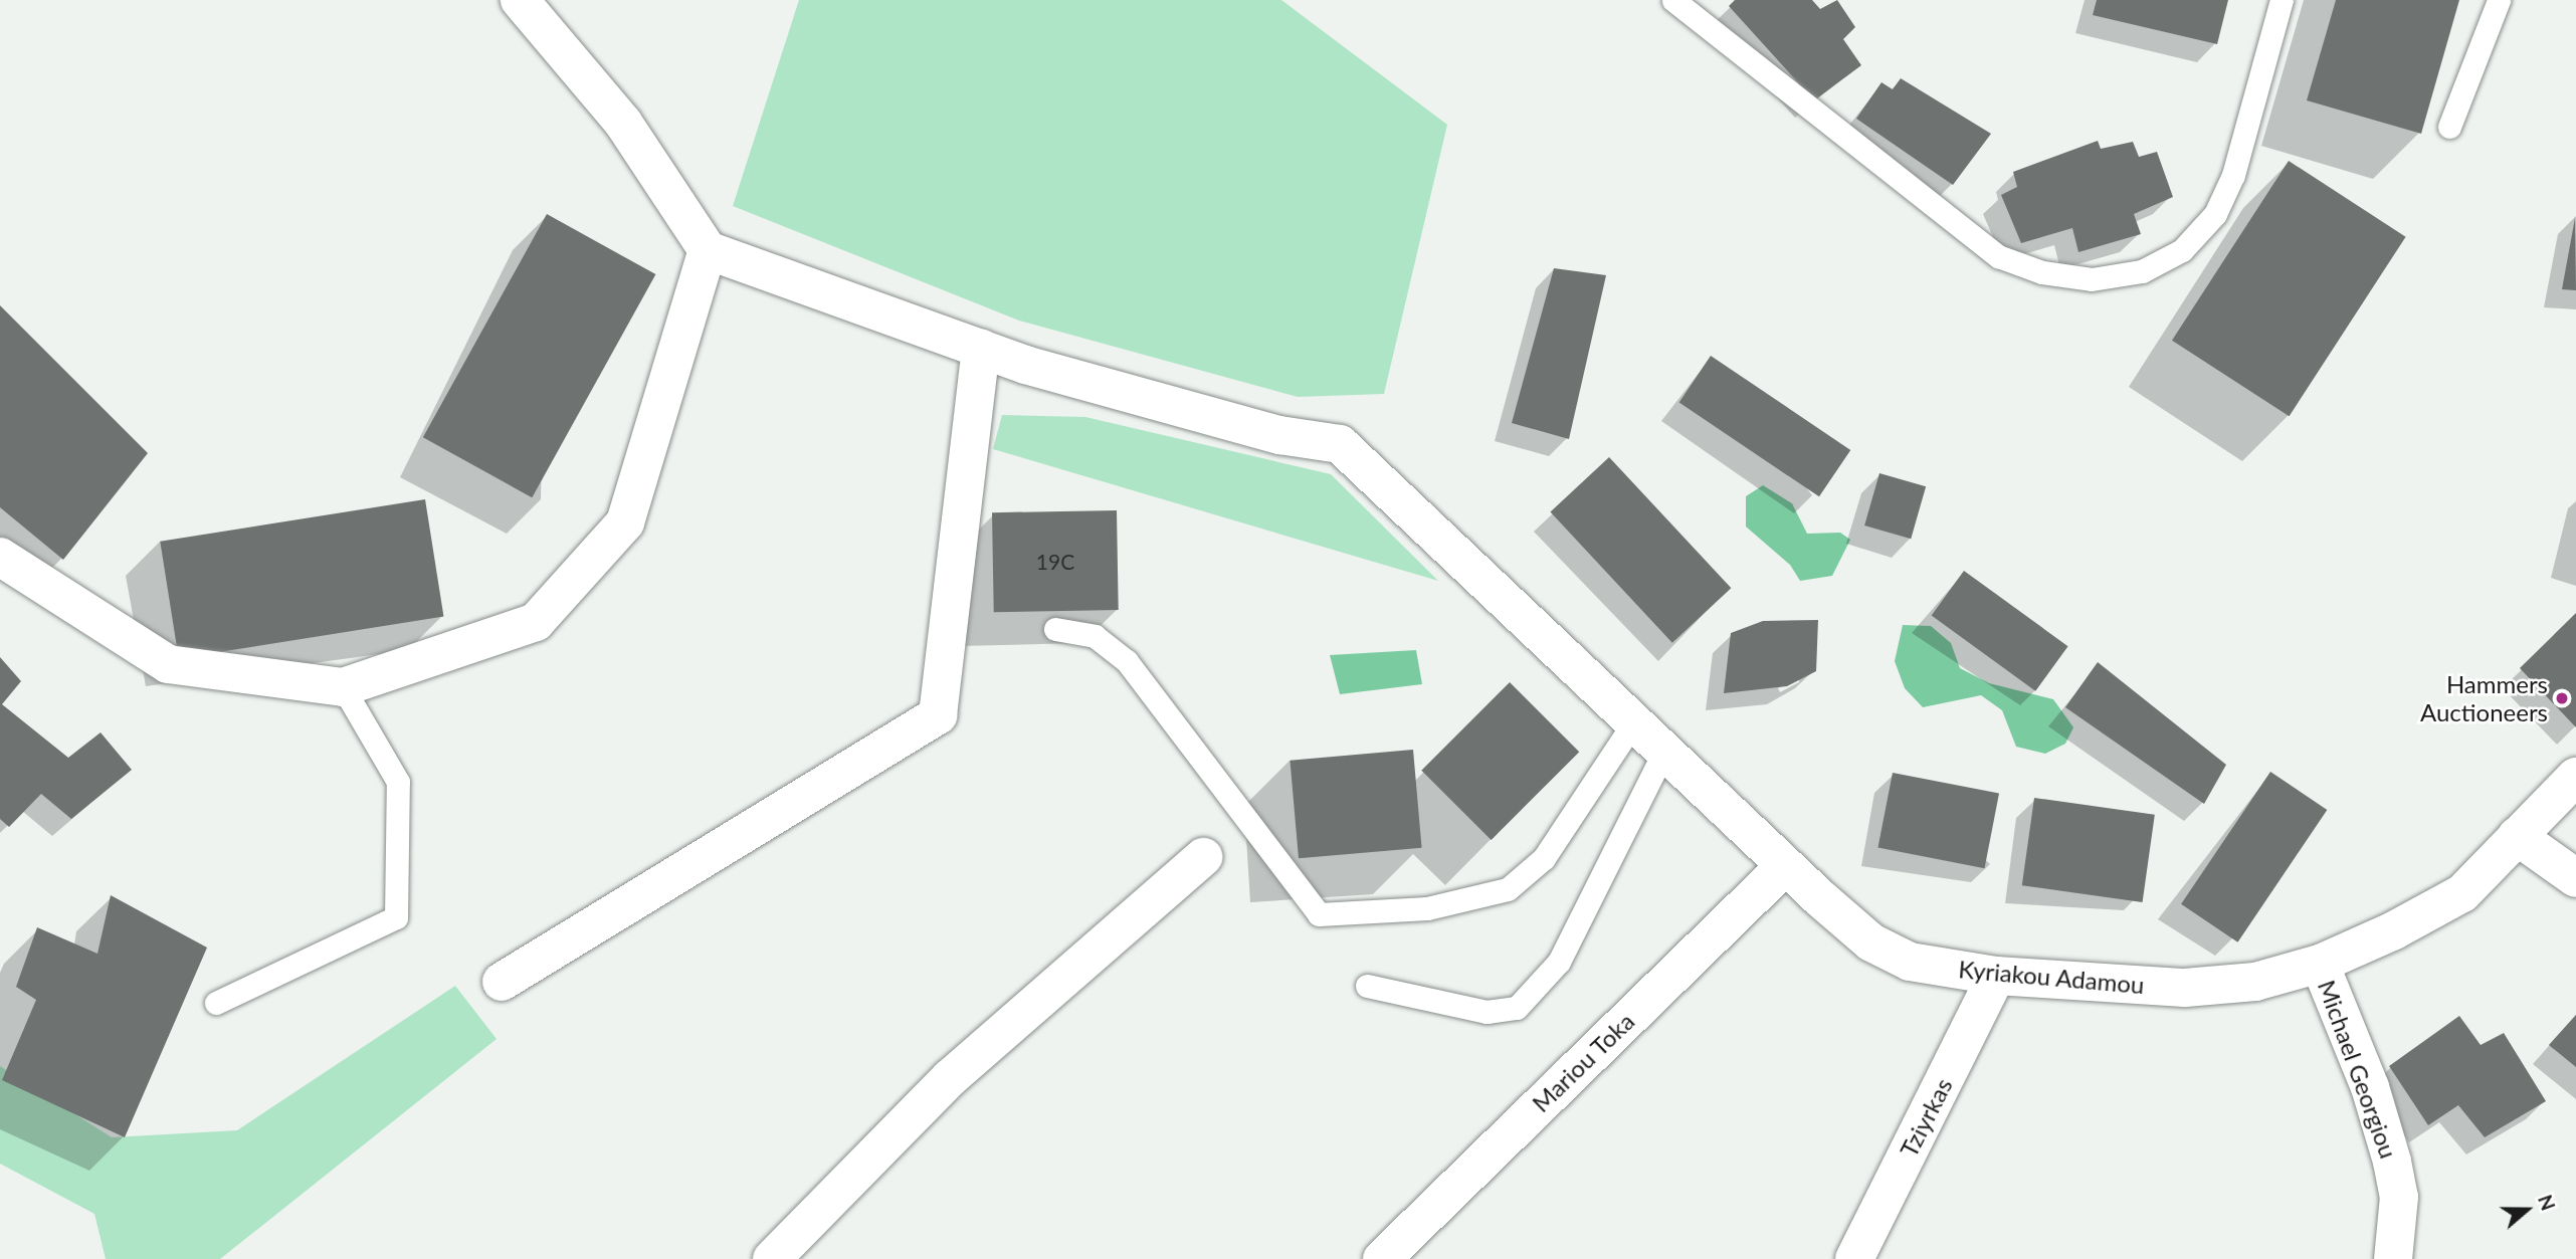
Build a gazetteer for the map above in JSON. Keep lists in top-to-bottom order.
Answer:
{
  "streets": {
    "street": [
      "Kyriakou Adamou",
      "Mariou Toka",
      "Michael Georgiou",
      "Tziyrkas"
    ]
  },
  "crossings": [
    ["Kyriakou Adamou", "Mariou Toka"],
    ["Kyriakou Adamou", "Michael Georgiou"],
    ["Kyriakou Adamou", "Tziyrkas"]
  ],
  "places": ["Hammers Auctioneers"],
  "house_numbers": ["19C"],
  "north": "right"
}
